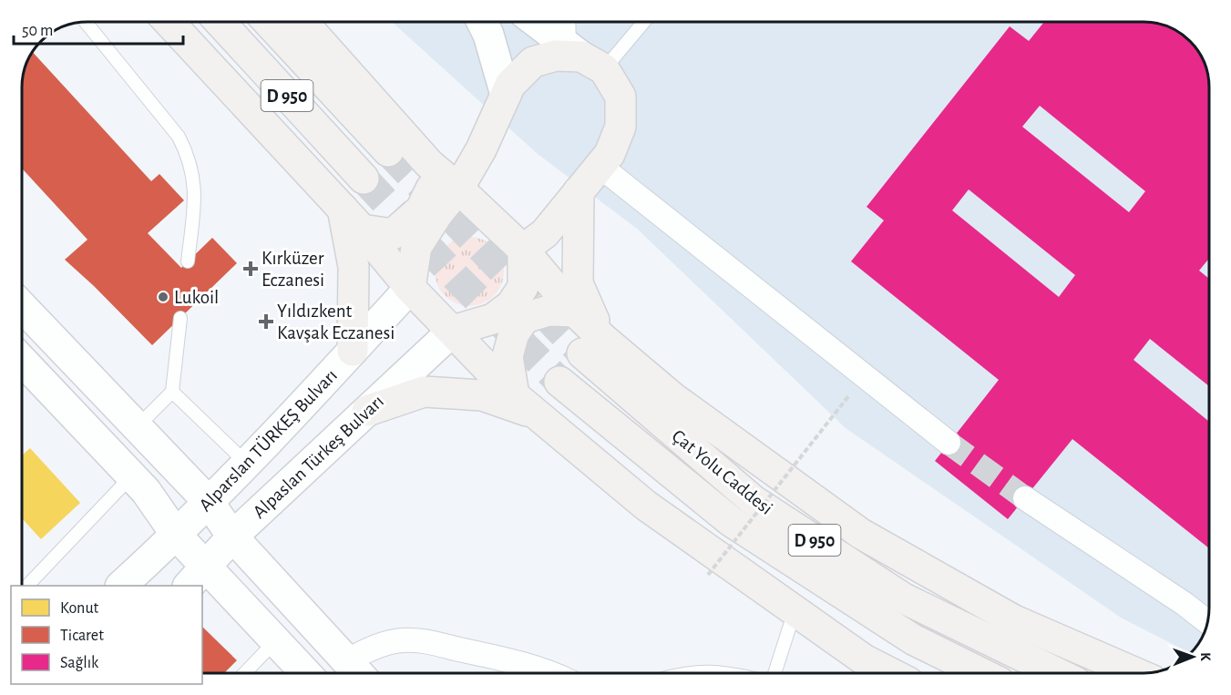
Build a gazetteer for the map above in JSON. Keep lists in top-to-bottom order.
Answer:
{
  "streets": {
    "highway": ["D 950", "Çat Yolu Caddesi"],
    "street": ["Alparslan TÜRKEŞ Bulvarı", "Alpaslan Türkeş Bulvarı"]
  },
  "crossings": [
    ["Alparslan TÜRKEŞ Bulvarı", "Alpaslan Türkeş Bulvarı"]
  ],
  "places": {
    "health": ["Kırküzer Eczanesi", "Yıldızkent Kavşak Eczanesi"],
    "other": ["Lukoil"]
  },
  "legend": ["Konut", "Ticaret", "Sağlık"],
  "scale_bar": "50 m",
  "north": "right"
}
